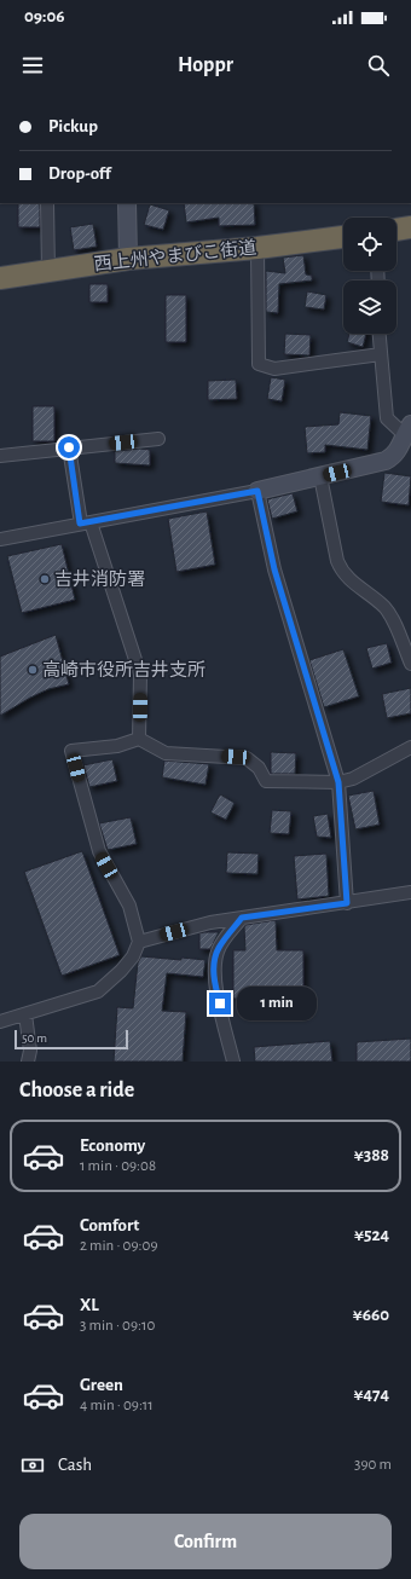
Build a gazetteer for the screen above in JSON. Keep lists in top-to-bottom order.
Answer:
{
  "streets": {
    "highway": ["西上州やまびこ街道"]
  },
  "places": ["吉井消防署", "高崎市役所吉井支所"],
  "scale_bar": "50 m",
  "page": {
    "status": "09:06",
    "header": "Hoppr",
    "banner": ["Pickup", "Drop-off"],
    "bubble": "1 min",
    "scale": "50 m",
    "heading": "Choose a ride",
    "list": [
      {
        "name": "Economy",
        "note": "1 min · 09:08",
        "value": "¥388"
      },
      {
        "name": "Comfort",
        "note": "2 min · 09:09",
        "value": "¥524"
      },
      {
        "name": "XL",
        "note": "3 min · 09:10",
        "value": "¥660"
      },
      {
        "name": "Green",
        "note": "4 min · 09:11",
        "value": "¥474"
      }
    ],
    "pay": ["Cash", "390 m"],
    "buttons": "Confirm"
  }
}
